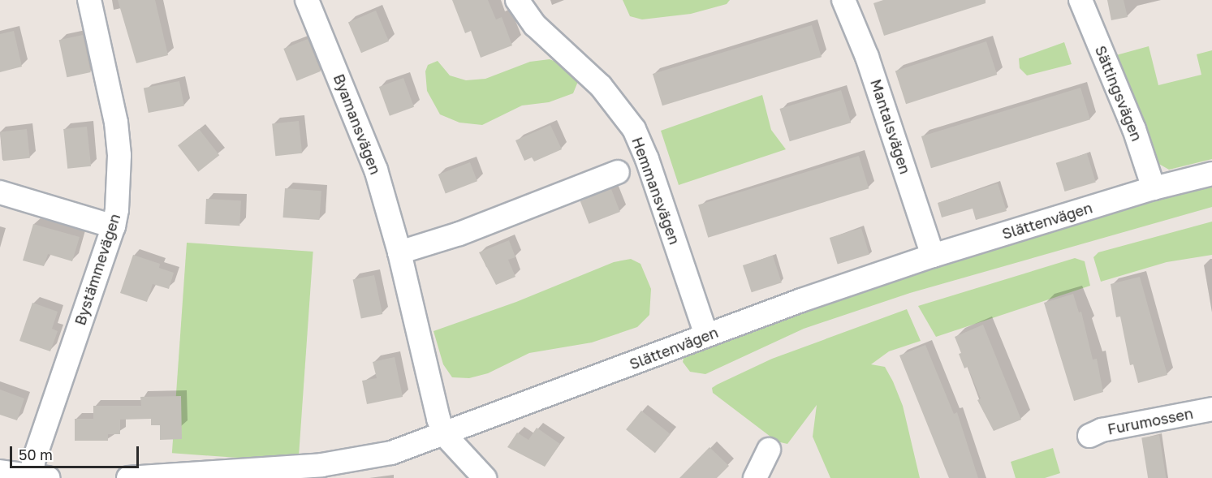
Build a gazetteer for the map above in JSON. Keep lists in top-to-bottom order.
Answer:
{
  "streets": {
    "street": [
      "Sättingsvägen",
      "Byamansvägen",
      "Mantalsvägen",
      "Hemmansvägen",
      "Slättenvägen",
      "Bystämmevägen",
      "Furumossen"
    ]
  },
  "crossings": [
    ["Sättingsvägen", "Slättenvägen"],
    ["Byamansvägen", "Slättenvägen"],
    ["Mantalsvägen", "Slättenvägen"],
    ["Hemmansvägen", "Slättenvägen"]
  ],
  "scale_bar": "50 m"
}
